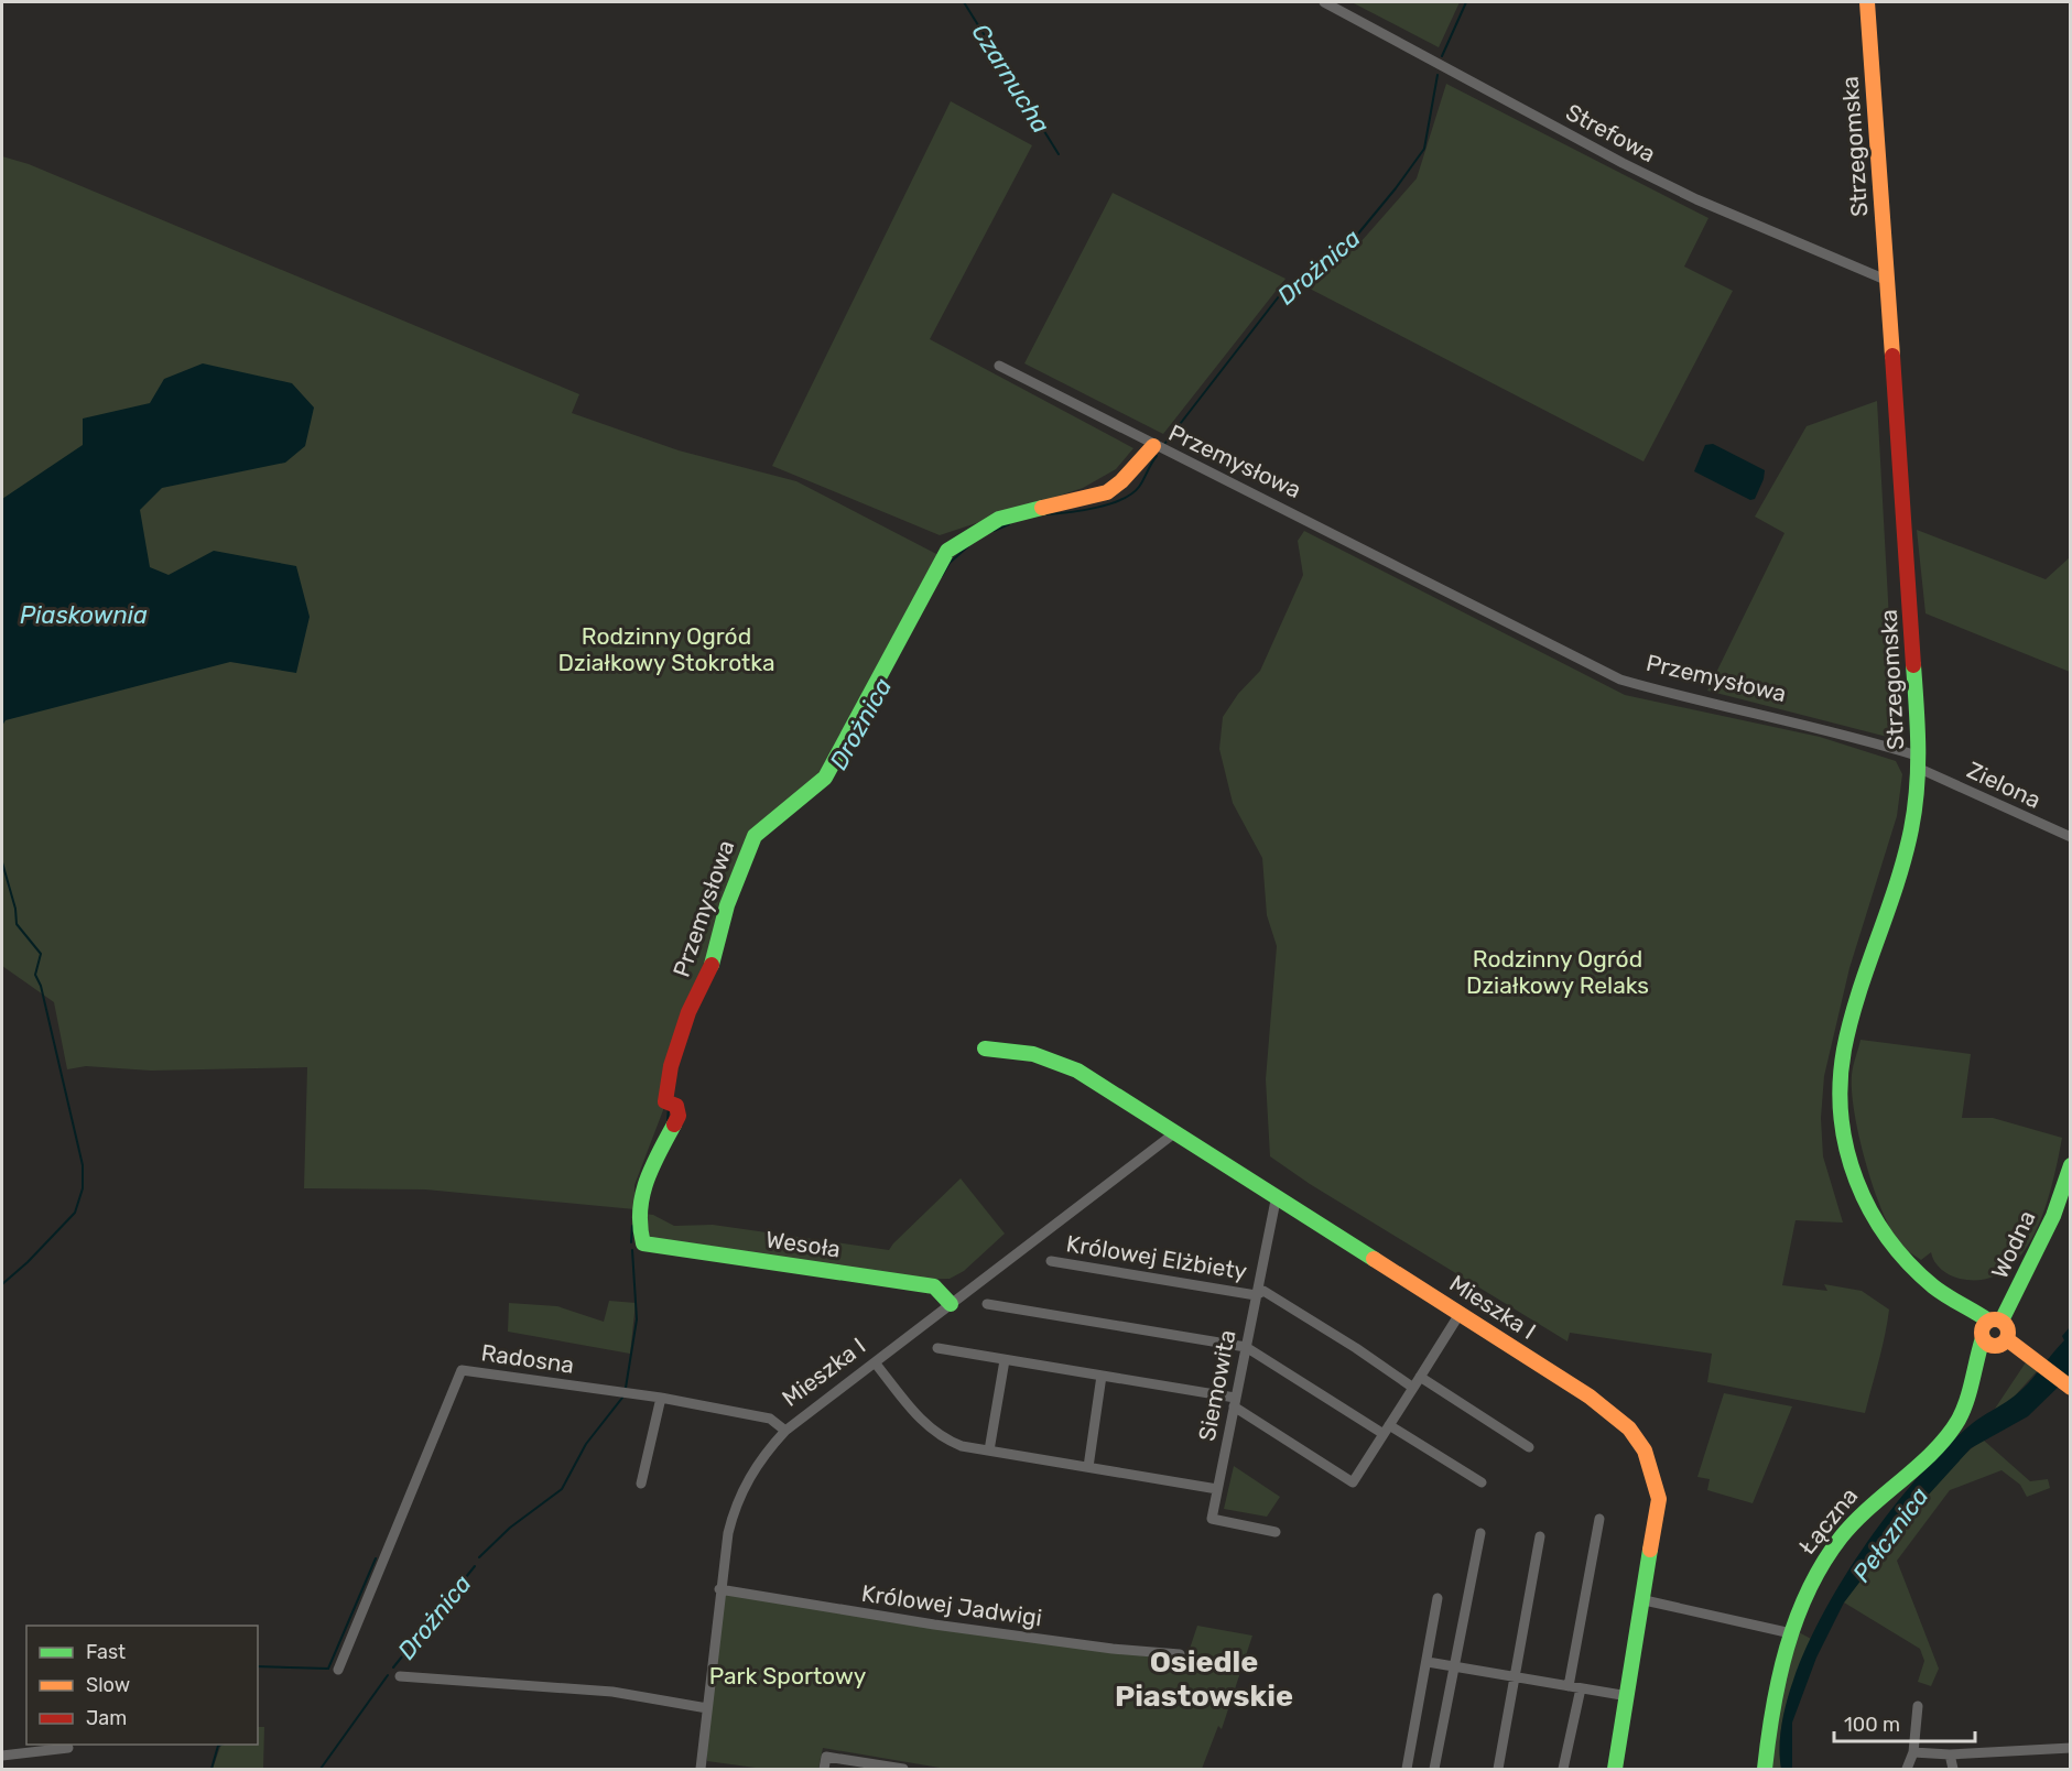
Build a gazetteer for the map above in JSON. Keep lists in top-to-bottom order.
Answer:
{
  "streets": {
    "street": [
      "Strefowa",
      "Strzegomska",
      "Przemysłowa",
      "Zielona",
      "Wesoła",
      "Wodna",
      "Królowej Elżbiety",
      "Mieszka I",
      "Radosna",
      "Siemowita",
      "Łączna",
      "Królowej Jadwigi"
    ]
  },
  "crossings": [
    ["Strefowa", "Strzegomska"],
    ["Strzegomska", "Przemysłowa"],
    ["Strzegomska", "Zielona"],
    ["Strzegomska", "Wodna"],
    ["Strzegomska", "Łączna"],
    ["Przemysłowa", "Zielona"],
    ["Przemysłowa", "Wesoła"],
    ["Wesoła", "Mieszka I"],
    ["Wodna", "Łączna"],
    ["Królowej Elżbiety", "Siemowita"],
    ["Mieszka I", "Radosna"],
    ["Mieszka I", "Siemowita"],
    ["Mieszka I", "Królowej Jadwigi"]
  ],
  "districts": ["Osiedle Piastowskie"],
  "water": [
    "Czarnucha",
    "Drożnica",
    "Piaskownia",
    "Pełcznica"
  ],
  "parks": ["Rodzinny Ogród Działkowy Stokrotka", "Rodzinny Ogród Działkowy Relaks", "Park Sportowy"],
  "legend": ["Fast", "Slow", "Jam"],
  "scale_bar": "100 m"
}
